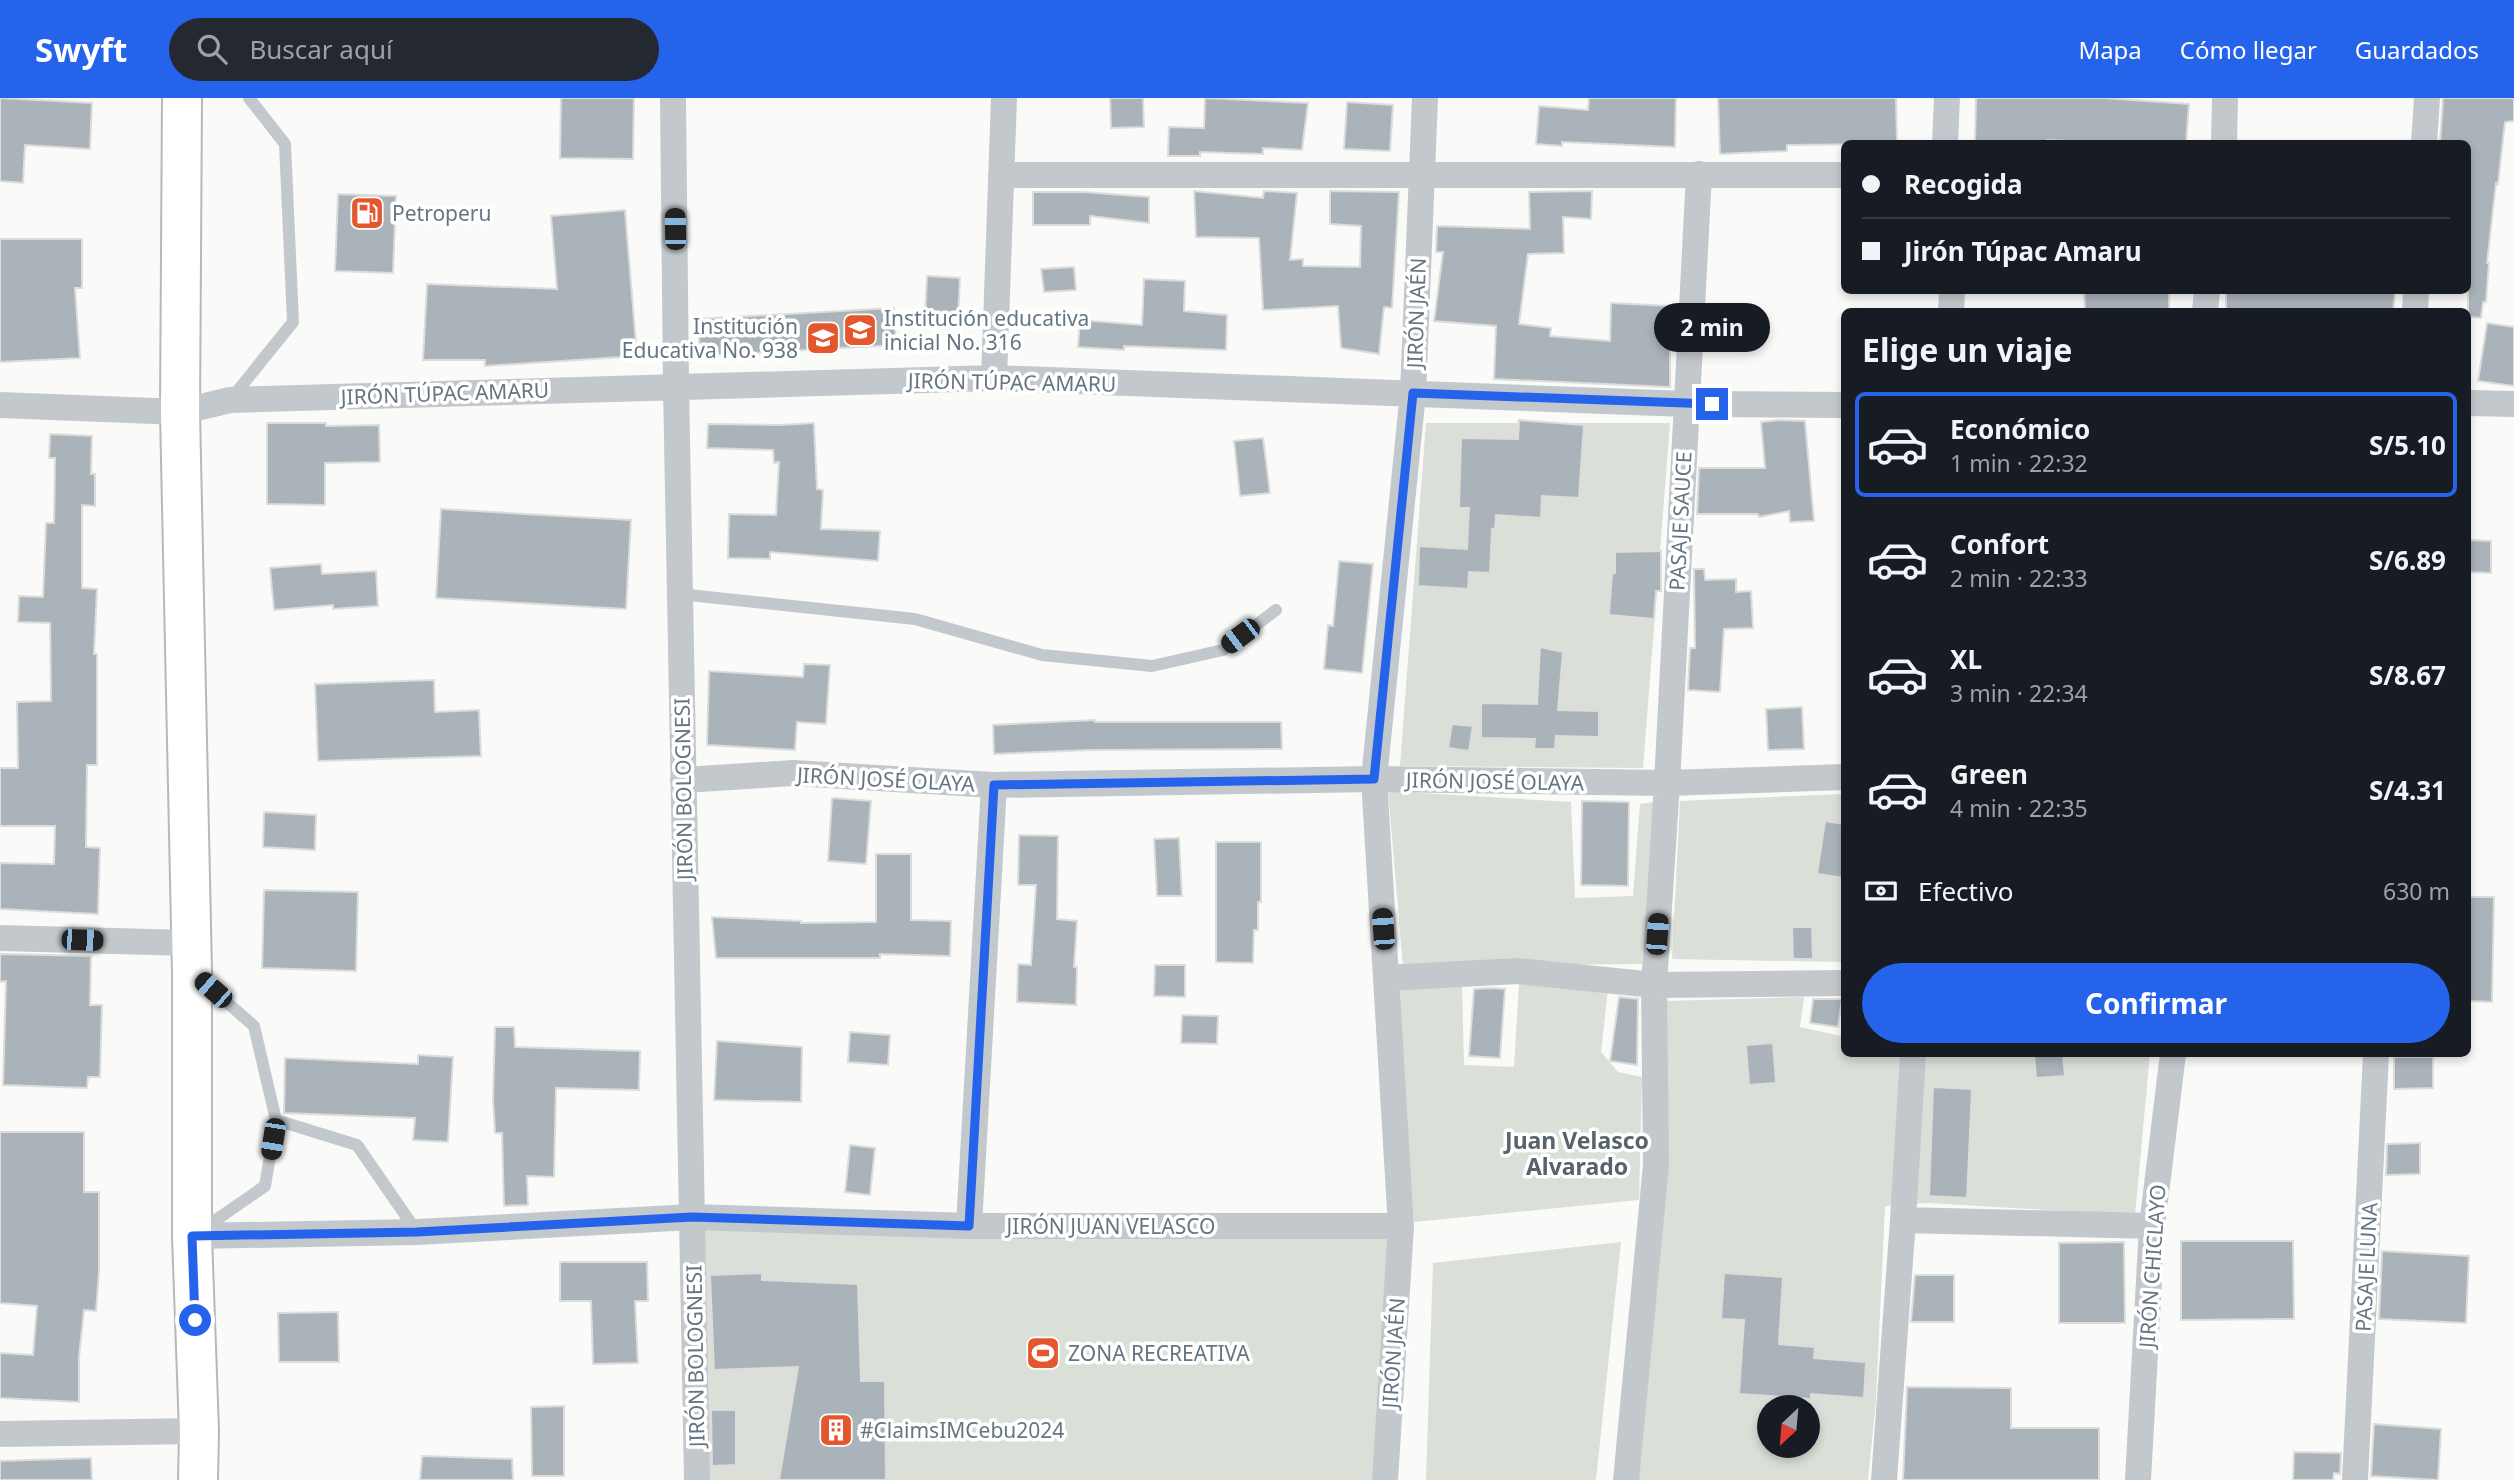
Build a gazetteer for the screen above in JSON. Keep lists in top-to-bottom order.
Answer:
{
  "streets": {
    "street": [
      "JIRÓN JAÉN",
      "JIRÓN TÚPAC AMARU",
      "PASAJE SAUCE",
      "JIRÓN JOSÉ OLAYA",
      "JIRÓN BOLOGNESI",
      "JIRÓN JUAN VELASCO",
      "JIRÓN CHICLAYO",
      "PASAJE LUNA"
    ]
  },
  "crossings": [
    ["JIRÓN JAÉN", "JIRÓN TÚPAC AMARU"],
    ["JIRÓN JAÉN", "JIRÓN JOSÉ OLAYA"],
    ["JIRÓN JAÉN", "JIRÓN JUAN VELASCO"],
    ["JIRÓN TÚPAC AMARU", "PASAJE SAUCE"],
    ["JIRÓN TÚPAC AMARU", "JIRÓN BOLOGNESI"],
    ["PASAJE SAUCE", "JIRÓN JOSÉ OLAYA"],
    ["JIRÓN JOSÉ OLAYA", "JIRÓN BOLOGNESI"],
    ["JIRÓN BOLOGNESI", "JIRÓN JUAN VELASCO"]
  ],
  "districts": ["Juan Velasco Alvarado"],
  "places": {
    "fuel station": ["Petroperu"],
    "school or university": ["Institución educativa inicial No. 316", "Institución Educativa No. 938"],
    "sports": ["ZONA RECREATIVA"],
    "building": ["#ClaimsIMCebu2024"]
  },
  "north": "bottom left",
  "page": {
    "header": "Swyft",
    "search": "Buscar aquí",
    "nav": ["Mapa", "Cómo llegar", "Guardados"],
    "banner": ["Recogida", "Jirón Túpac Amaru"],
    "bubble": "2 min",
    "heading": "Elige un viaje",
    "list": [
      {
        "name": "Económico",
        "note": "1 min · 22:32",
        "value": "S/5.10"
      },
      {
        "name": "Confort",
        "note": "2 min · 22:33",
        "value": "S/6.89"
      },
      {
        "name": "XL",
        "note": "3 min · 22:34",
        "value": "S/8.67"
      },
      {
        "name": "Green",
        "note": "4 min · 22:35",
        "value": "S/4.31"
      }
    ],
    "pay": ["Efectivo", "630 m"],
    "buttons": "Confirmar"
  }
}
